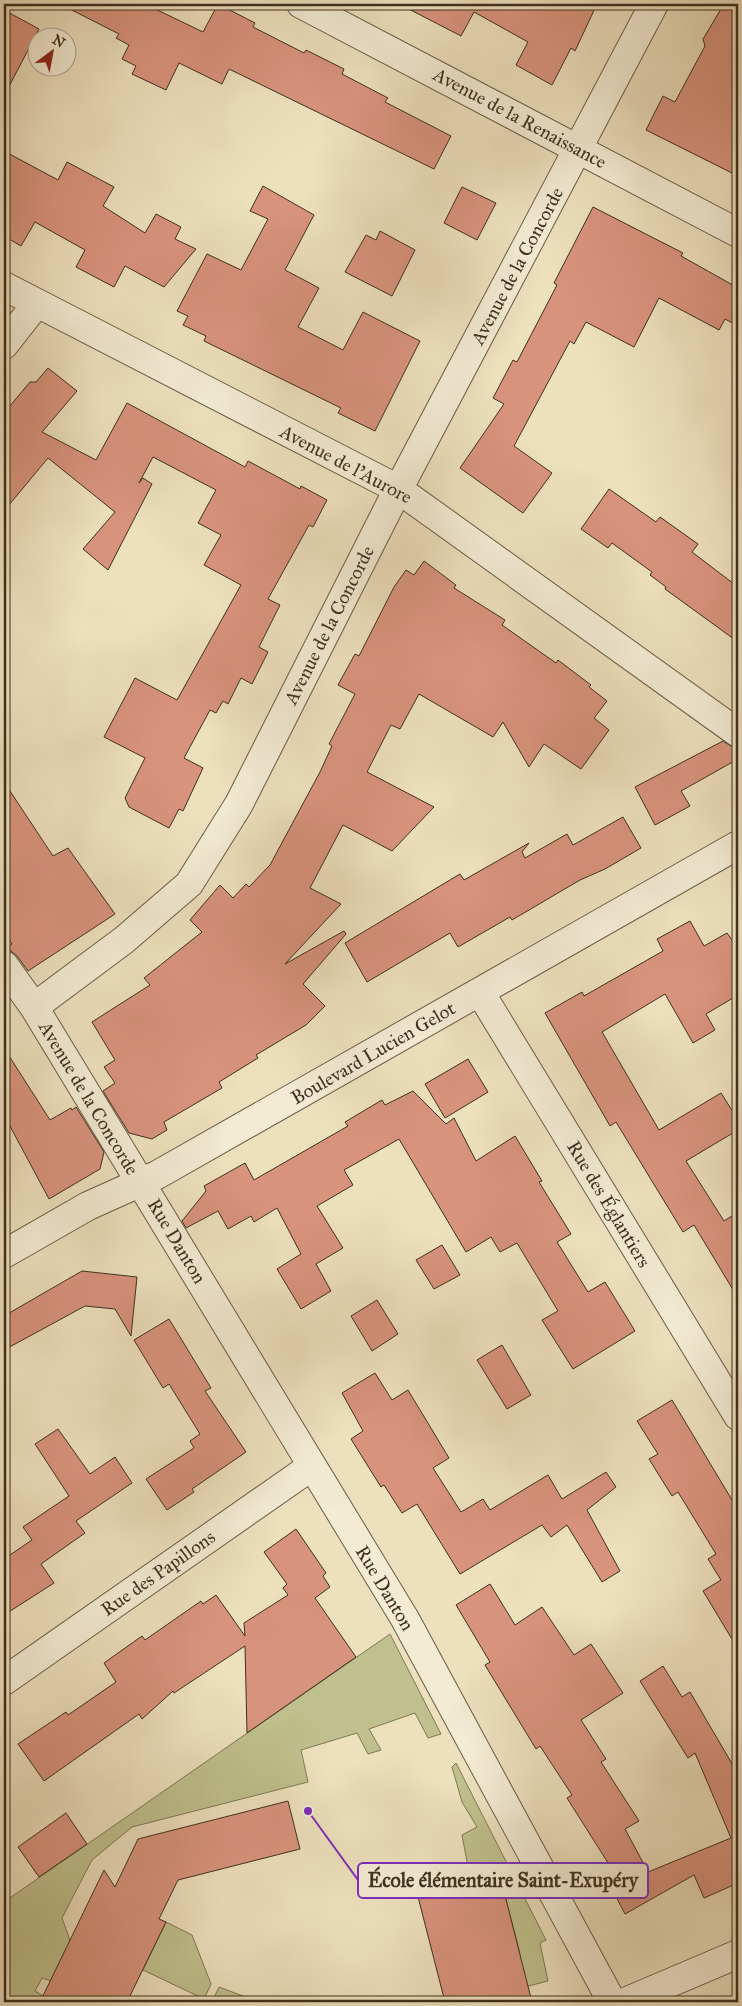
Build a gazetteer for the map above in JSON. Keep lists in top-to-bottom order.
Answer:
{
  "streets": {
    "street": [
      "Avenue de la Renaissance",
      "Avenue de la Concorde",
      "Avenue de l'Aurore",
      "Boulevard Lucien Gelot",
      "Rue des Églantiers",
      "Rue Danton",
      "Rue des Papillons"
    ]
  },
  "crossings": [
    ["Avenue de la Renaissance", "Avenue de la Concorde"],
    ["Avenue de la Concorde", "Avenue de l'Aurore"],
    ["Avenue de la Concorde", "Boulevard Lucien Gelot"],
    ["Avenue de la Concorde", "Rue Danton"],
    ["Boulevard Lucien Gelot", "Rue des Églantiers"],
    ["Boulevard Lucien Gelot", "Rue Danton"],
    ["Rue Danton", "Rue des Papillons"]
  ],
  "places": ["École élémentaire Saint-Exupéry"],
  "north": "top right"
}
